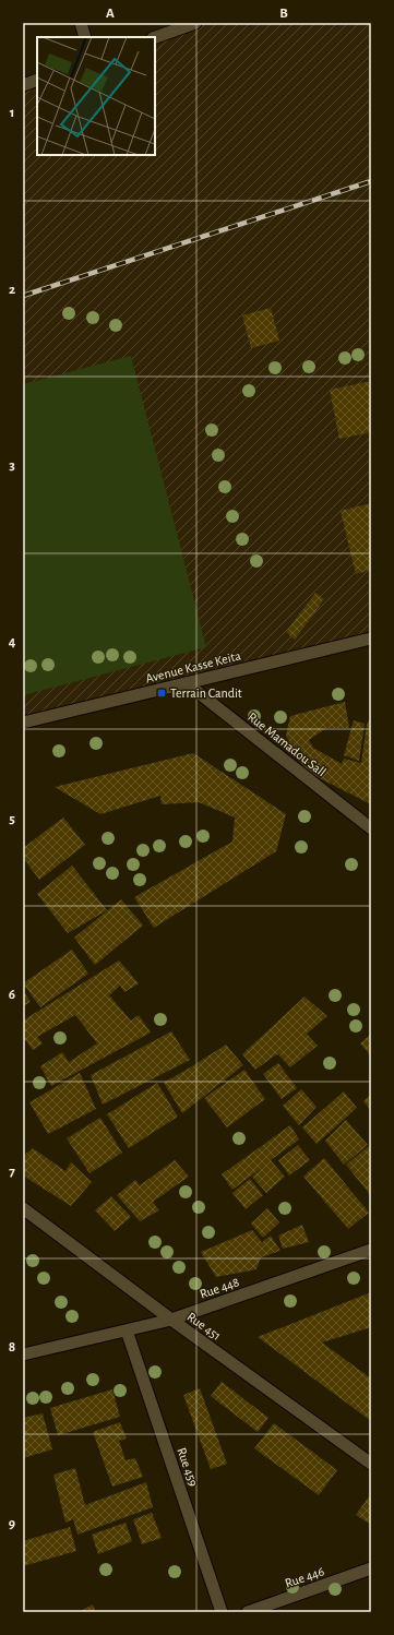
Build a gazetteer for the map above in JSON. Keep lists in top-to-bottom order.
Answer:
{
  "streets": {
    "street": [
      "Avenue Kasse Keita",
      "Rue Mamadou Sall",
      "Rue 448",
      "Rue 451",
      "Rue 459",
      "Rue 446"
    ]
  },
  "crossings": [
    ["Avenue Kasse Keita", "Rue Mamadou Sall"],
    ["Rue 448", "Rue 451"],
    ["Rue 448", "Rue 459"]
  ],
  "places": {
    "transit": ["Terrain Candit"]
  },
  "grid": {
    "columns": ["A", "B"],
    "rows": [
      "1",
      "2",
      "3",
      "4",
      "5",
      "6",
      "7",
      "8",
      "9"
    ]
  }
}
